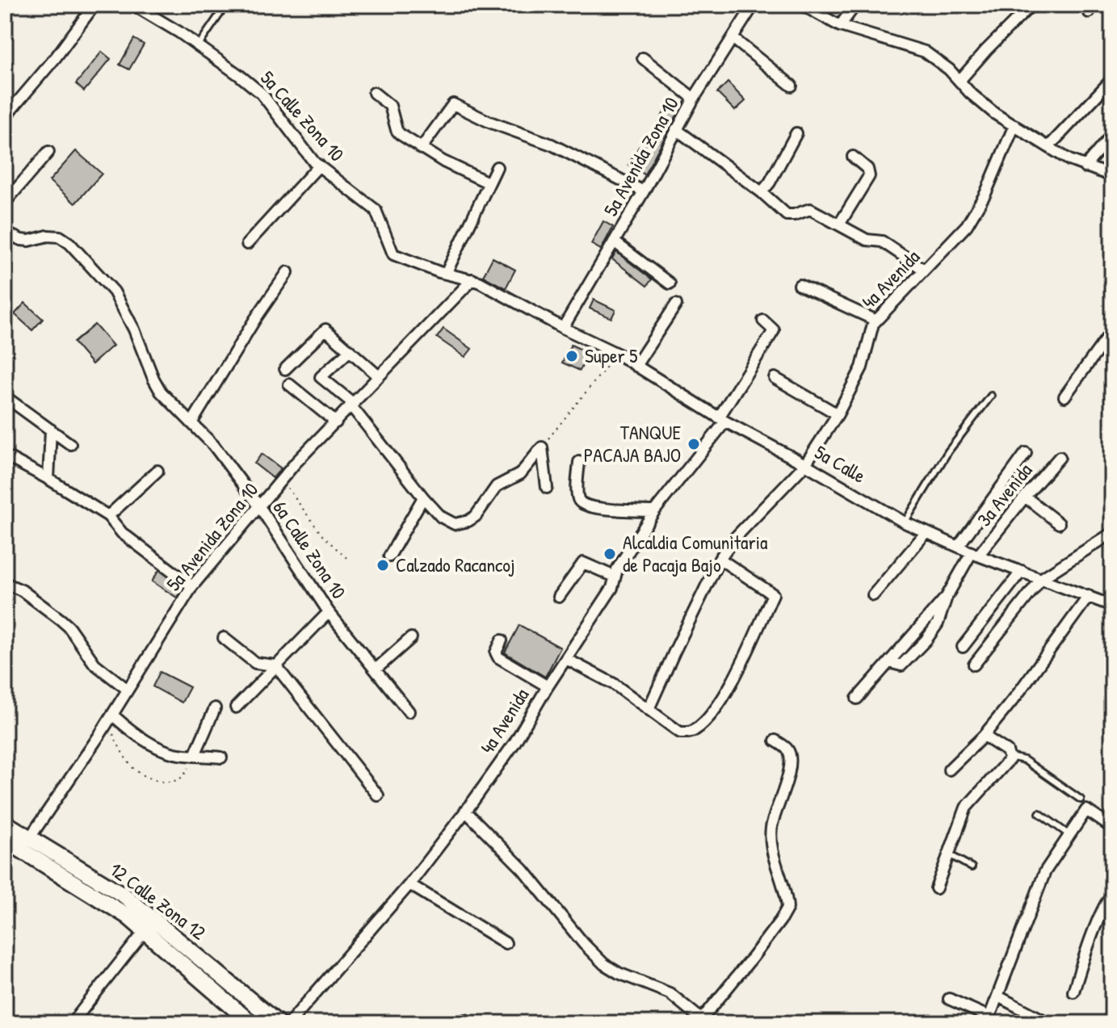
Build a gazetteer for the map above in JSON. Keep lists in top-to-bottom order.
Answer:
{
  "streets": {
    "street": [
      "5a Calle Zona 10",
      "5a Avenida Zona 10",
      "4a Avenida",
      "5a Calle",
      "3a Avenida",
      "6a Calle Zona 10",
      "12 Calle Zona 12"
    ]
  },
  "crossings": [
    ["5a Calle Zona 10", "5a Avenida Zona 10"],
    ["5a Calle Zona 10", "5a Calle"],
    ["5a Avenida Zona 10", "5a Calle"],
    ["5a Avenida Zona 10", "6a Calle Zona 10"],
    ["5a Avenida Zona 10", "12 Calle Zona 12"],
    ["4a Avenida", "5a Calle"],
    ["5a Calle", "3a Avenida"]
  ],
  "places": [
    "Super 5",
    "TANQUE PACAJA BAJO",
    "Alcaldia Comunitaria de Pacaja Bajo",
    "Calzado Racancoj"
  ]
}
